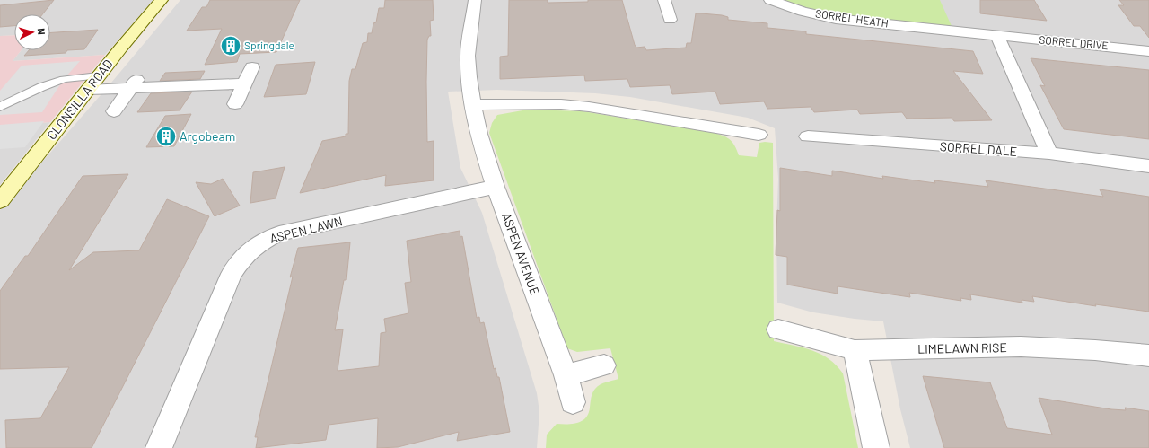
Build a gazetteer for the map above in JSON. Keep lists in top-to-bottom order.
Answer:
{
  "streets": {
    "main road": ["CLONSILLA ROAD"],
    "street": [
      "SORREL HEATH",
      "SORREL DRIVE",
      "SORREL DALE",
      "ASPEN LAWN",
      "ASPEN AVENUE",
      "LIMELAWN RISE"
    ]
  },
  "crossings": [
    ["SORREL HEATH", "SORREL DRIVE"],
    ["ASPEN LAWN", "ASPEN AVENUE"]
  ],
  "places": {
    "building": ["Springdale", "Argobeam"]
  },
  "north": "right"
}
